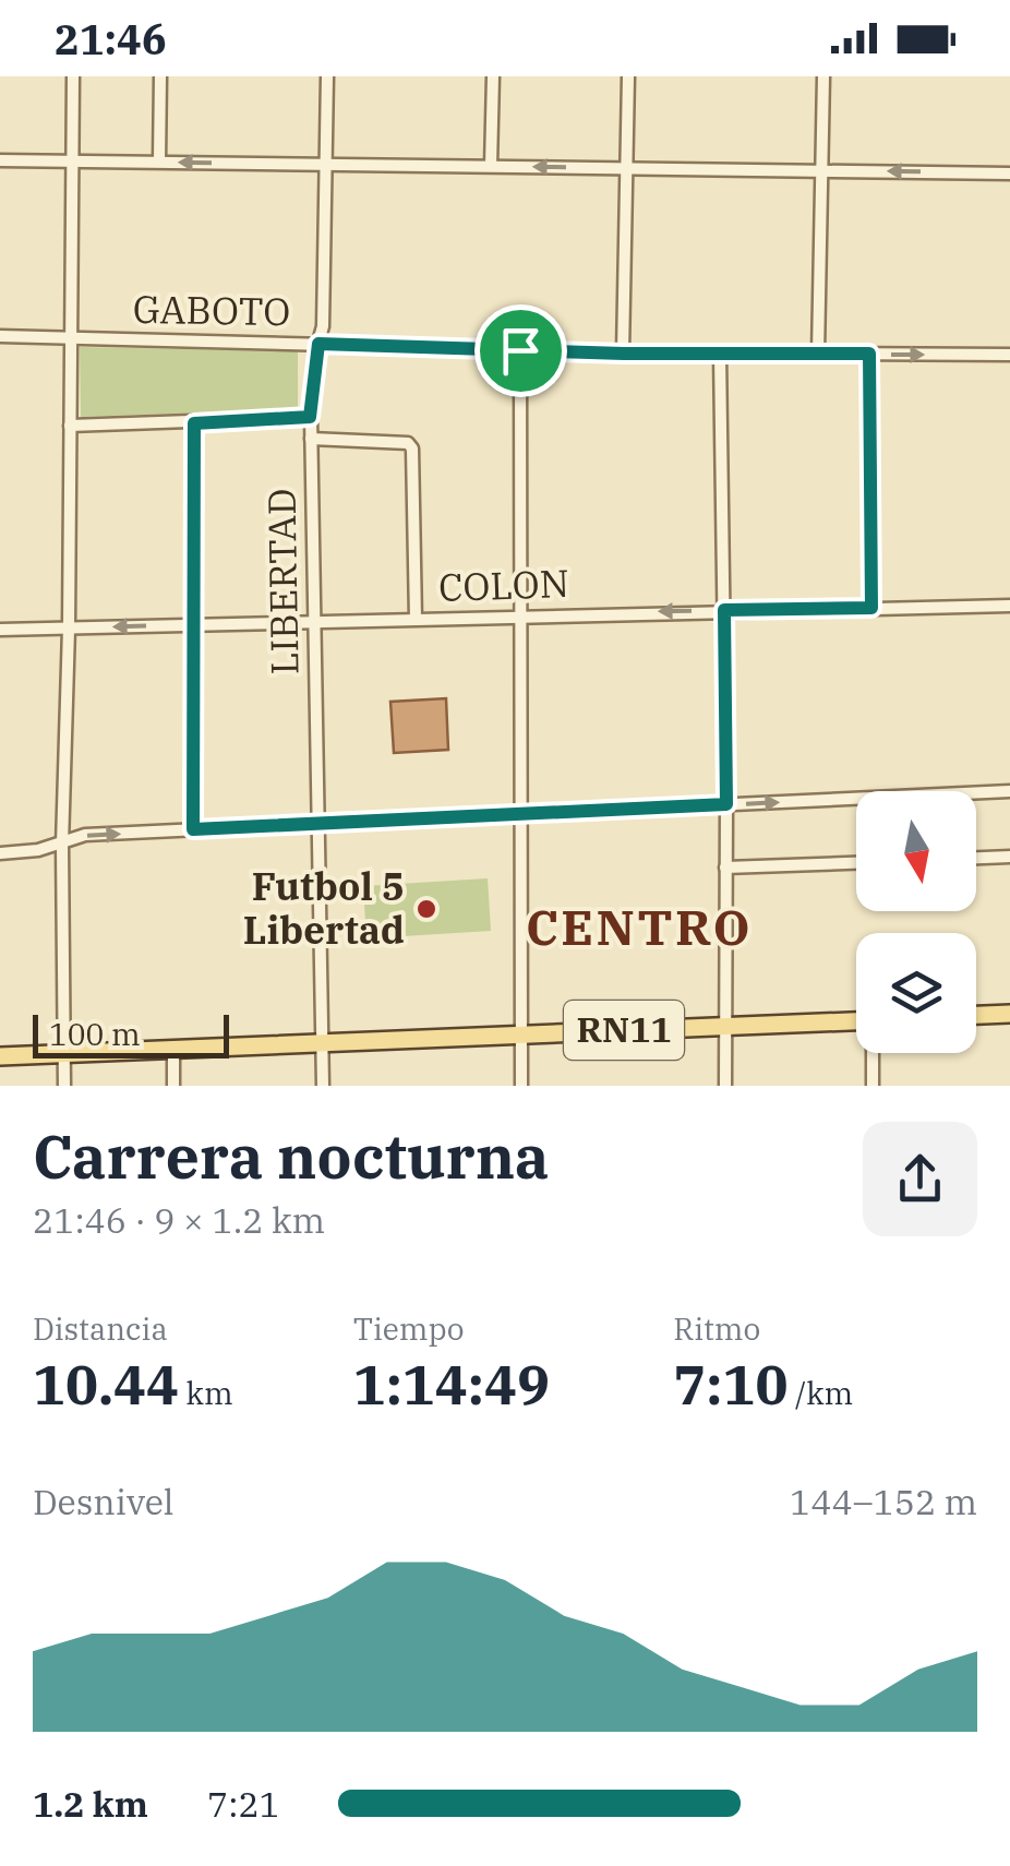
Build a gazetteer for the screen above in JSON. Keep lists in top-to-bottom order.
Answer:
{
  "streets": {
    "main road": ["RN11"],
    "street": ["GABOTO", "LIBERTAD", "COLON"]
  },
  "crossings": [
    ["GABOTO", "LIBERTAD"],
    ["LIBERTAD", "COLON"],
    ["LIBERTAD", "RN11"]
  ],
  "districts": ["CENTRO"],
  "places": ["Futbol 5 Libertad"],
  "scale_bar": "100 m",
  "north": "bottom",
  "page": {
    "status": "21:46",
    "scale": "100 m",
    "heading": ["Carrera nocturna", "21:46 · 9 × 1.2 km"],
    "stats": [
      ["Distancia", "10.44 km"],
      ["Tiempo", "1:14:49"],
      ["Ritmo", "7:10 /km"]
    ],
    "chart": ["Desnivel", "144–152 m"],
    "list": [
      {
        "name": "1.2 km",
        "note": "7:21"
      }
    ]
  }
}
